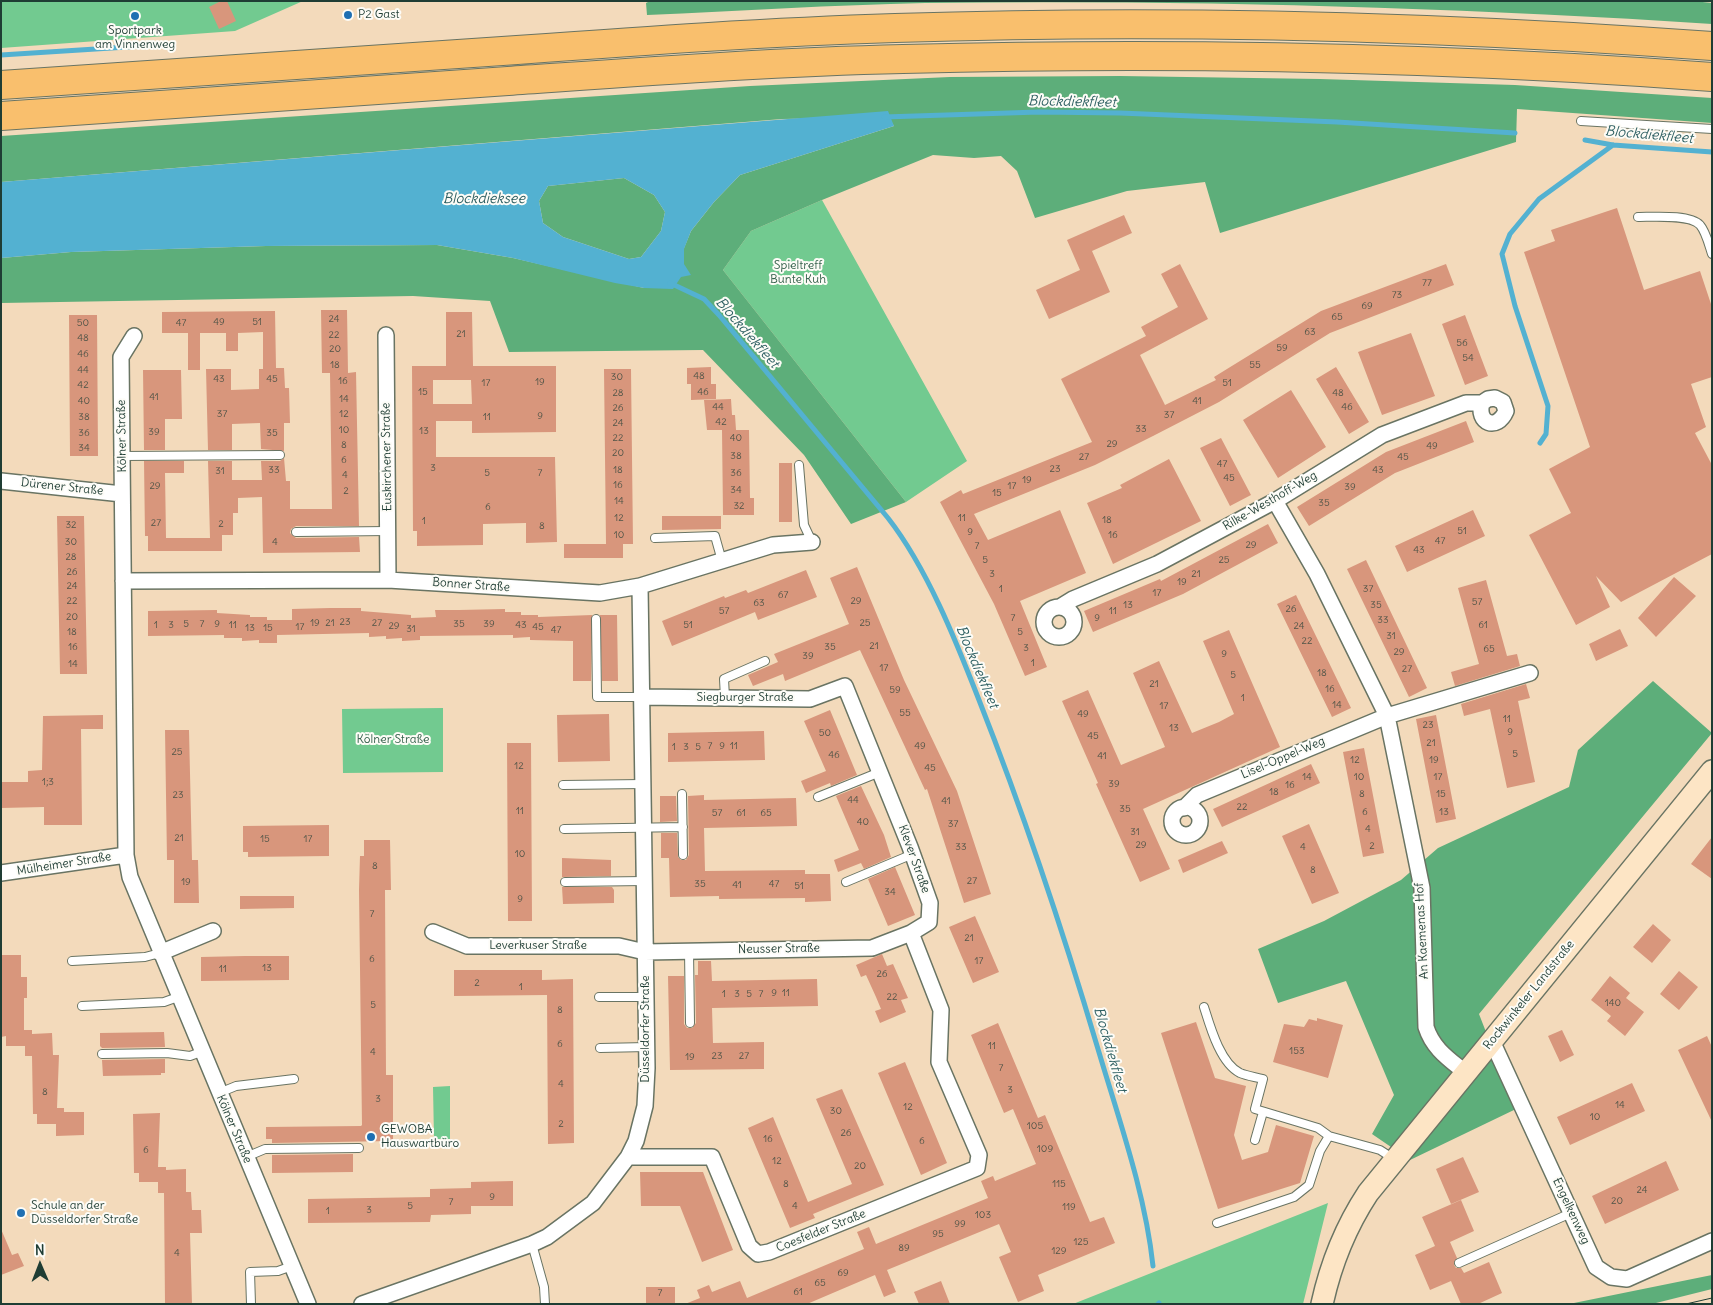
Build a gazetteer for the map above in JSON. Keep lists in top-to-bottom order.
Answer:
{
  "streets": {
    "main road": ["Rockwinkeler Landstraße"],
    "street": [
      "Kölner Straße",
      "Euskirchener Straße",
      "Dürener Straße",
      "Rilke-Westhoff-Weg",
      "Bonner Straße",
      "Siegburger Straße",
      "Lisel-Oppel-Weg",
      "Klever Straße",
      "Mülheimer Straße",
      "An Kaemenas Hof",
      "Leverkuser Straße",
      "Neusser Straße",
      "Düsseldorfer Straße",
      "Engelkenweg",
      "Coesfelder Straße"
    ]
  },
  "crossings": [
    ["Kölner Straße", "Dürener Straße"],
    ["Kölner Straße", "Bonner Straße"],
    ["Kölner Straße", "Mülheimer Straße"],
    ["Euskirchener Straße", "Bonner Straße"],
    ["Rilke-Westhoff-Weg", "An Kaemenas Hof"],
    ["Bonner Straße", "Düsseldorfer Straße"],
    ["Siegburger Straße", "Klever Straße"],
    ["Siegburger Straße", "Düsseldorfer Straße"],
    ["Lisel-Oppel-Weg", "An Kaemenas Hof"],
    ["Klever Straße", "Neusser Straße"],
    ["Klever Straße", "Coesfelder Straße"],
    ["An Kaemenas Hof", "Rockwinkeler Landstraße"],
    ["Leverkuser Straße", "Neusser Straße"],
    ["Leverkuser Straße", "Düsseldorfer Straße"],
    ["Neusser Straße", "Düsseldorfer Straße"],
    ["Neusser Straße", "Coesfelder Straße"],
    ["Rockwinkeler Landstraße", "Engelkenweg"],
    ["Düsseldorfer Straße", "Coesfelder Straße"]
  ],
  "water": ["Blockdiekfleet", "Blockdieksee"],
  "parks": ["Spieltreff Bunte Kuh", "Kölner Straße"],
  "places": [
    "P2 Gast",
    "Sportpark am Vinnenweg",
    "GEWOBA Hauswartbüro",
    "Schule an der Düsseldorfer Straße"
  ],
  "house_numbers": [
    "77",
    "73",
    "69",
    "65",
    "24",
    "49",
    "51",
    "50",
    "47",
    "63",
    "21",
    "22",
    "48",
    "56",
    "59",
    "20",
    "46",
    "54",
    "18",
    "55",
    "44",
    "48",
    "30",
    "43",
    "45",
    "16",
    "19",
    "17",
    "51",
    "42",
    "15",
    "46",
    "28",
    "48",
    "41",
    "14",
    "40",
    "41",
    "44",
    "46",
    "26",
    "37",
    "12",
    "37",
    "9",
    "38",
    "11",
    "42",
    "24",
    "33",
    "10",
    "13",
    "39",
    "36",
    "35",
    "22",
    "40",
    "29",
    "8",
    "49",
    "34",
    "20",
    "38",
    "27",
    "45",
    "6",
    "47",
    "3",
    "23",
    "33",
    "18",
    "43",
    "31",
    "5",
    "7",
    "36",
    "4",
    "45",
    "19",
    "16",
    "29",
    "17",
    "39",
    "34",
    "2",
    "15",
    "14",
    "35",
    "32",
    "6",
    "12",
    "11",
    "18",
    "1",
    "27",
    "2",
    "32",
    "8",
    "51",
    "9",
    "10",
    "16",
    "47",
    "30",
    "4",
    "29",
    "7",
    "43",
    "28",
    "5",
    "25",
    "26",
    "3",
    "21",
    "19",
    "24",
    "1",
    "37",
    "17",
    "67",
    "22",
    "29",
    "57",
    "63",
    "13",
    "35",
    "26",
    "57",
    "11",
    "20",
    "7",
    "9",
    "33",
    "23",
    "19",
    "21",
    "27",
    "25",
    "5",
    "7",
    "9",
    "35",
    "39",
    "1",
    "3",
    "11",
    "43",
    "51",
    "61",
    "29",
    "24",
    "17",
    "45",
    "13",
    "15",
    "31",
    "47",
    "18",
    "5",
    "31",
    "22",
    "21",
    "16",
    "35",
    "3",
    "65",
    "29",
    "9",
    "39",
    "1",
    "14",
    "17",
    "27",
    "18",
    "5",
    "21",
    "16",
    "59",
    "1",
    "14",
    "17",
    "55",
    "49",
    "11",
    "23",
    "13",
    "9",
    "50",
    "45",
    "21",
    "7",
    "9",
    "11",
    "49",
    "1",
    "3",
    "5",
    "25",
    "5",
    "46",
    "41",
    "12",
    "19",
    "12",
    "45",
    "14",
    "10",
    "17",
    "1;3",
    "39",
    "16",
    "18",
    "8",
    "15",
    "23",
    "44",
    "41",
    "22",
    "35",
    "11",
    "6",
    "13",
    "57",
    "61",
    "65",
    "40",
    "37",
    "4",
    "31",
    "21",
    "15",
    "17",
    "29",
    "2",
    "33",
    "4",
    "10",
    "8",
    "8",
    "27",
    "19",
    "35",
    "47",
    "41",
    "51",
    "34",
    "9",
    "7",
    "21",
    "6",
    "17",
    "13",
    "11",
    "26",
    "2",
    "1",
    "9",
    "11",
    "1",
    "3",
    "5",
    "7",
    "22",
    "140",
    "5",
    "8",
    "6",
    "11",
    "153",
    "4",
    "23",
    "27",
    "19",
    "7",
    "4",
    "3",
    "8",
    "3",
    "14",
    "12",
    "30",
    "10",
    "2",
    "105",
    "26",
    "16",
    "6",
    "109",
    "6",
    "12",
    "20",
    "8",
    "115",
    "24",
    "9",
    "20",
    "7",
    "5",
    "4",
    "119",
    "3",
    "1",
    "103",
    "99",
    "95",
    "125",
    "89",
    "129",
    "4",
    "69",
    "65",
    "61",
    "7"
  ],
  "north": "top"
}
